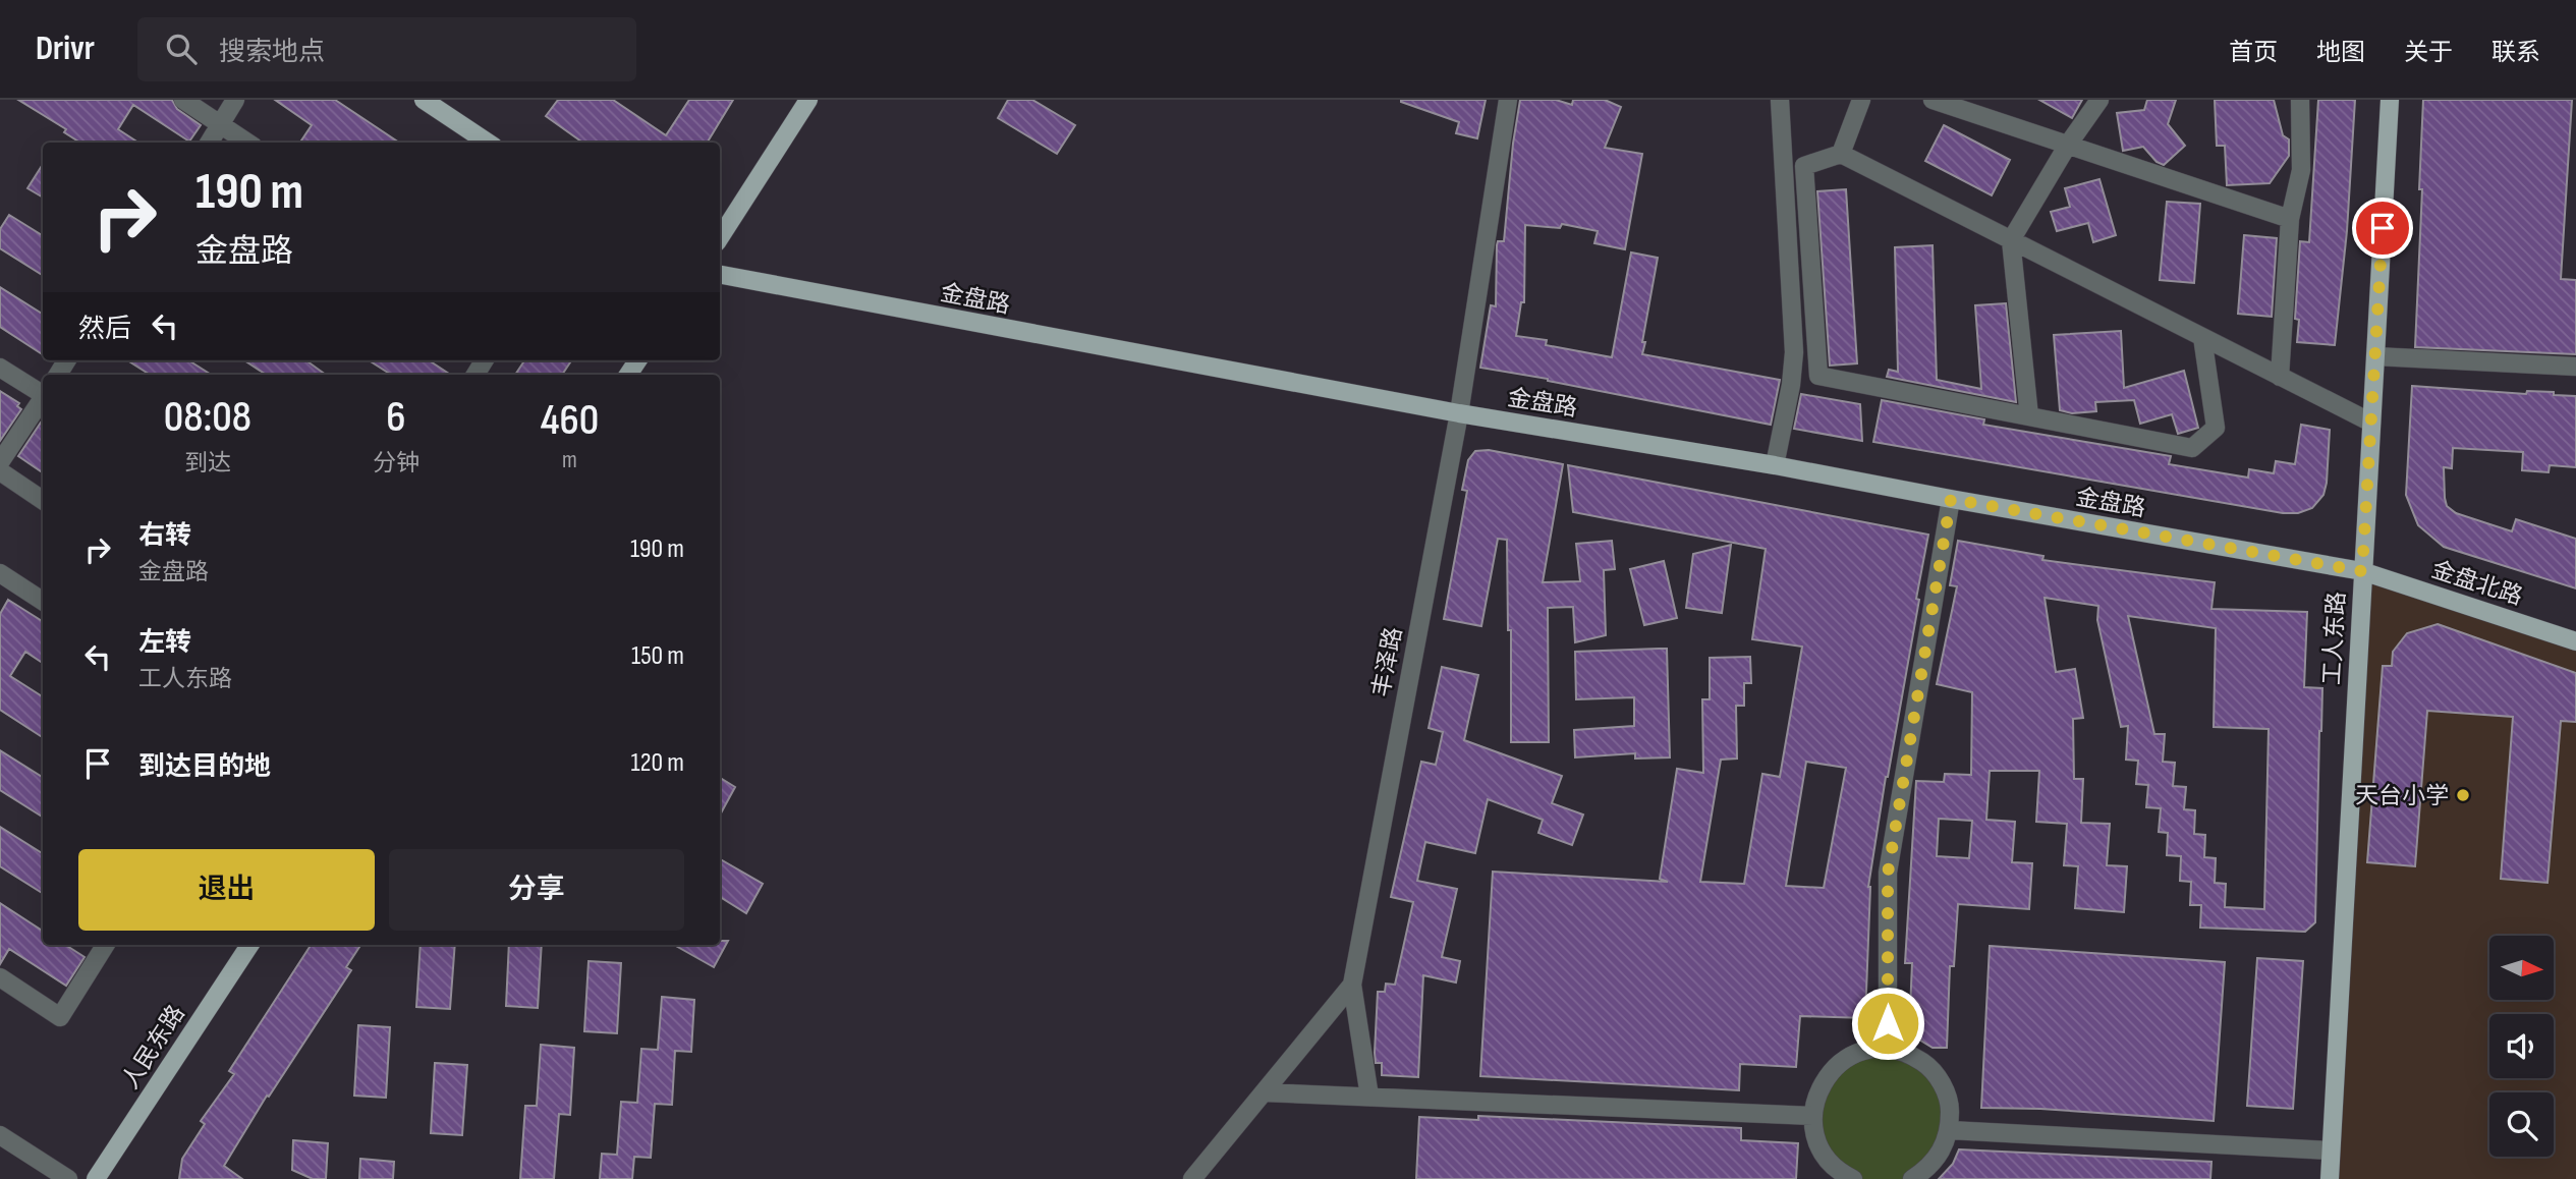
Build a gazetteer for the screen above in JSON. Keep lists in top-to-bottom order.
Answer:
{
  "streets": {
    "main road": [
      "金盘路",
      "金盘北路",
      "工人东路",
      "人民东路"
    ],
    "street": ["丰泽路"]
  },
  "crossings": [
    ["金盘路", "金盘北路"],
    ["金盘路", "工人东路"],
    ["金盘路", "丰泽路"],
    ["金盘北路", "工人东路"]
  ],
  "places": ["天台小学"],
  "north": "right",
  "page": {
    "header": "Drivr",
    "search": "搜索地点",
    "nav": [
      "首页",
      "地图",
      "关于",
      "联系"
    ],
    "turn": ["190 m", "金盘路"],
    "then": "然后",
    "eta": [
      "08:08",
      "到达",
      "6",
      "分钟",
      "460",
      "m"
    ],
    "list": [
      {
        "name": "右转",
        "note": "金盘路",
        "value": "190 m"
      },
      {
        "name": "左转",
        "note": "工人东路",
        "value": "150 m"
      },
      {
        "name": "到达目的地",
        "value": "120 m"
      }
    ],
    "buttons": ["退出", "分享"]
  }
}
